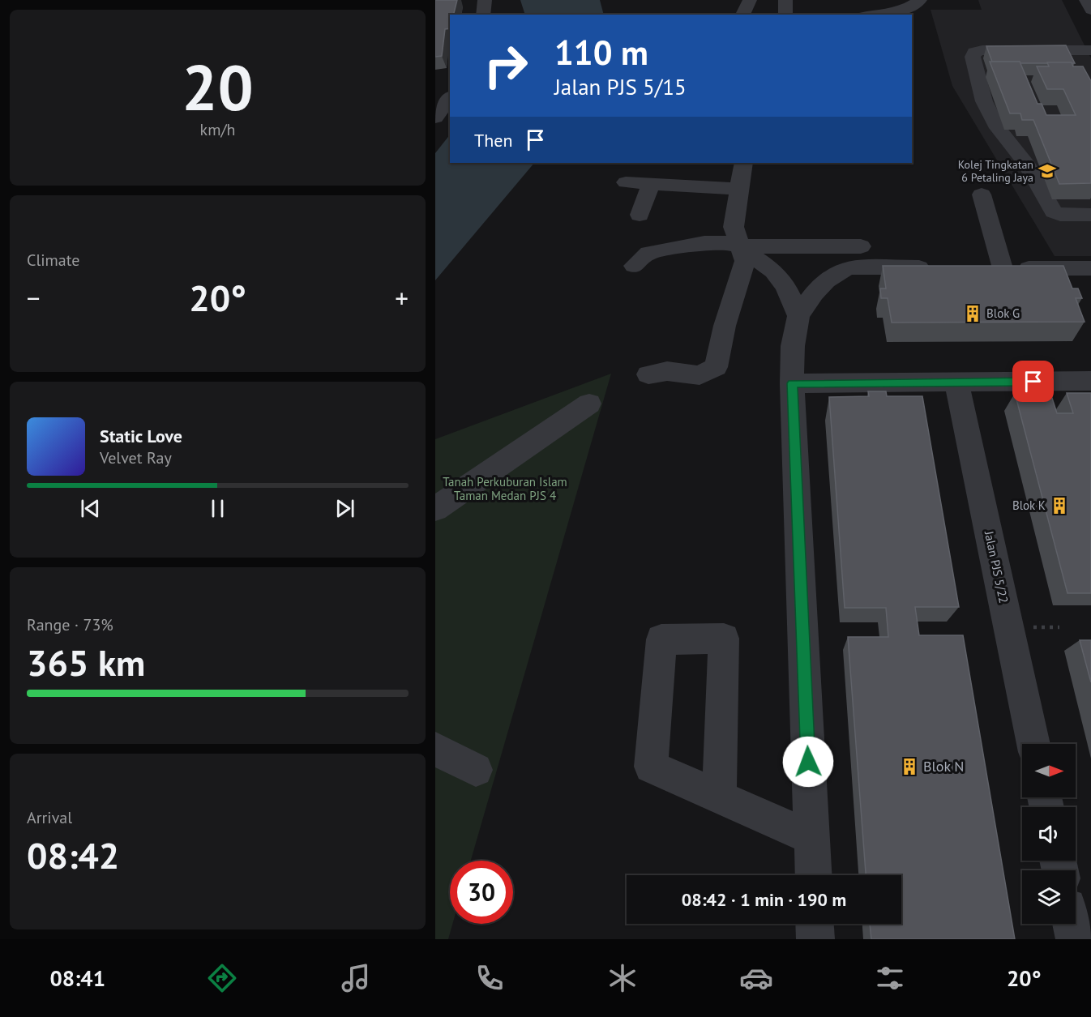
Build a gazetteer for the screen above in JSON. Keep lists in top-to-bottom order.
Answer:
{
  "streets": {
    "street": ["Jalan PJS 5/22"]
  },
  "parks": ["Tanah Perkuburan Islam Taman Medan PJS 4"],
  "places": {
    "school or university": ["Kolej Tingkatan 6 Petaling Jaya"],
    "building": ["Blok G", "Blok K", "Blok N"]
  },
  "north": "right",
  "page": {
    "tile": [
      ["20", "km/h"],
      "Climate",
      ["Range · 73%", "365 km"],
      ["Arrival", "08:42"]
    ],
    "turn": ["110 m", "Jalan PJS 5/15"],
    "then": "Then",
    "heat": ["−", "20°", "+"],
    "song": ["Static Love", "Velvet Ray"],
    "limit": "30",
    "trip": "08:42 · 1 min · 190 m",
    "tabs": ["08:41", "20°"]
  }
}
